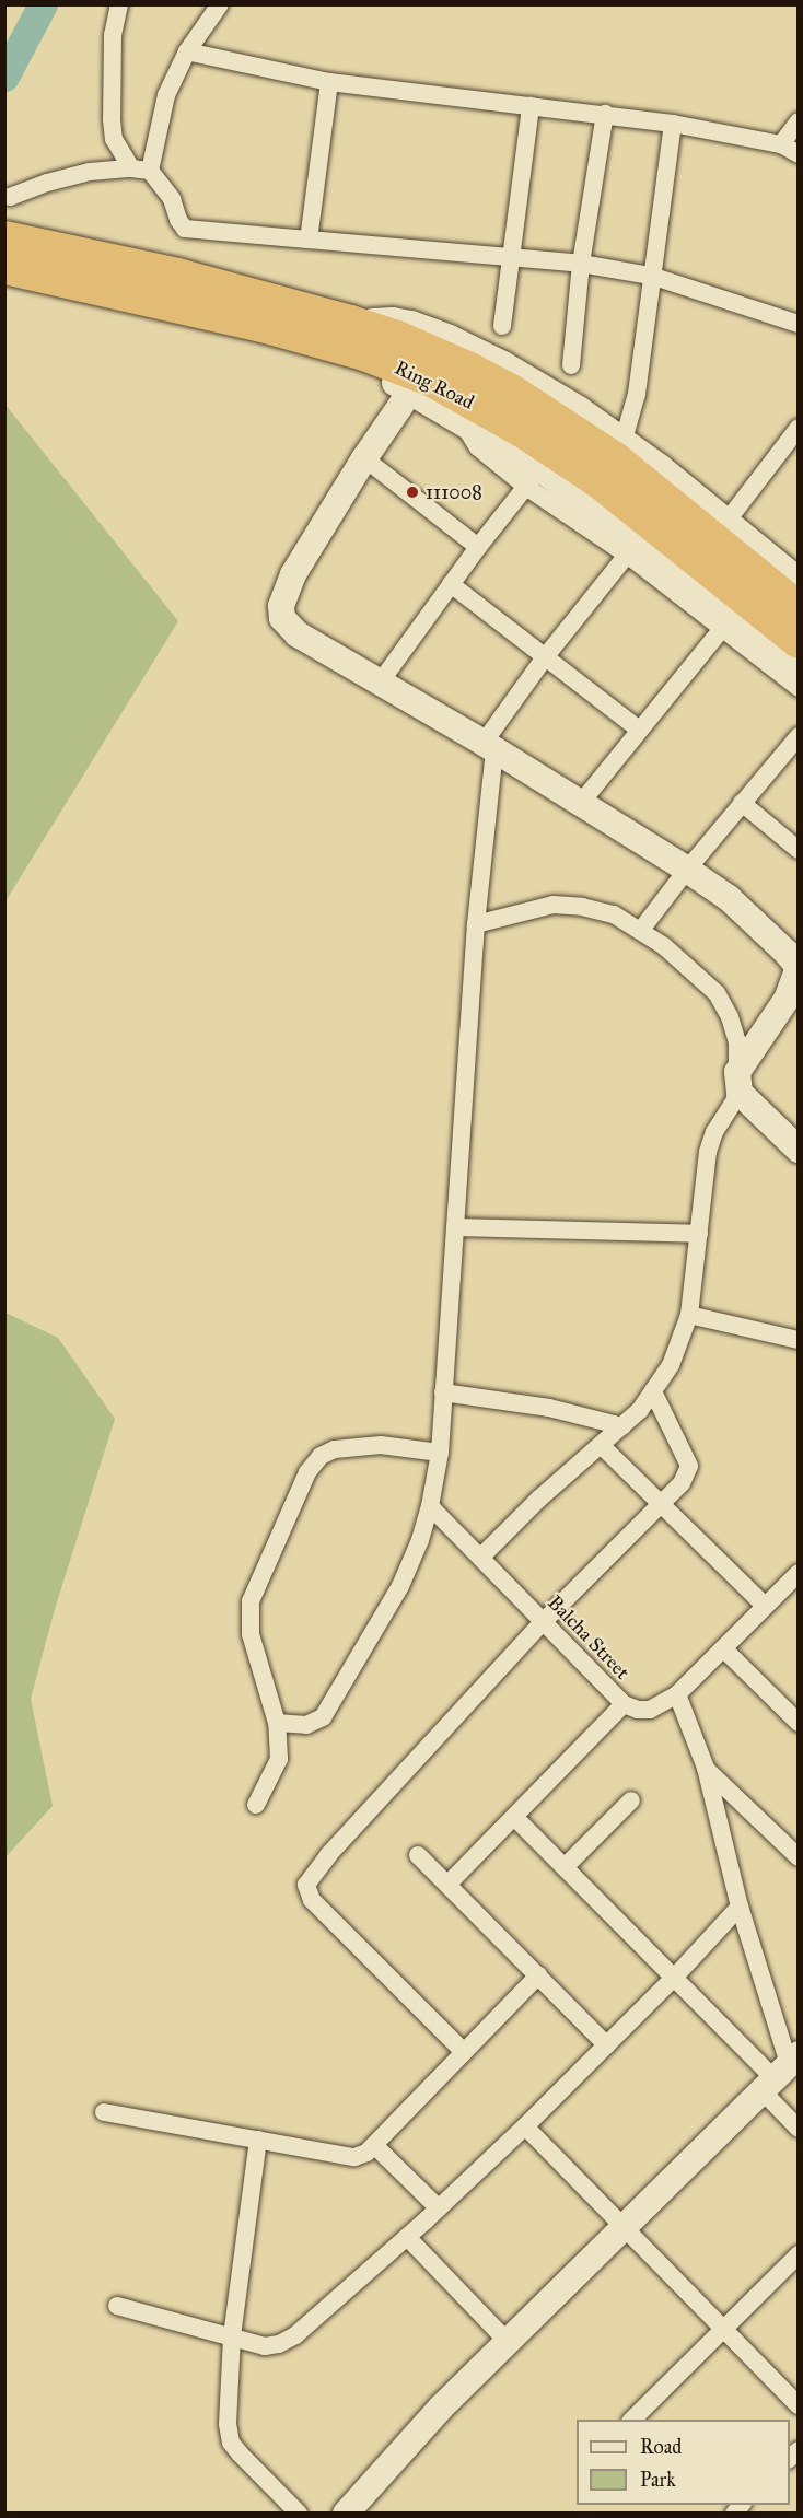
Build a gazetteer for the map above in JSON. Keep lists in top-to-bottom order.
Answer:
{
  "streets": {
    "highway": ["Ring Road"],
    "street": ["Balcha Street"]
  },
  "places": ["111008"],
  "legend": ["Road", "Park"]
}
